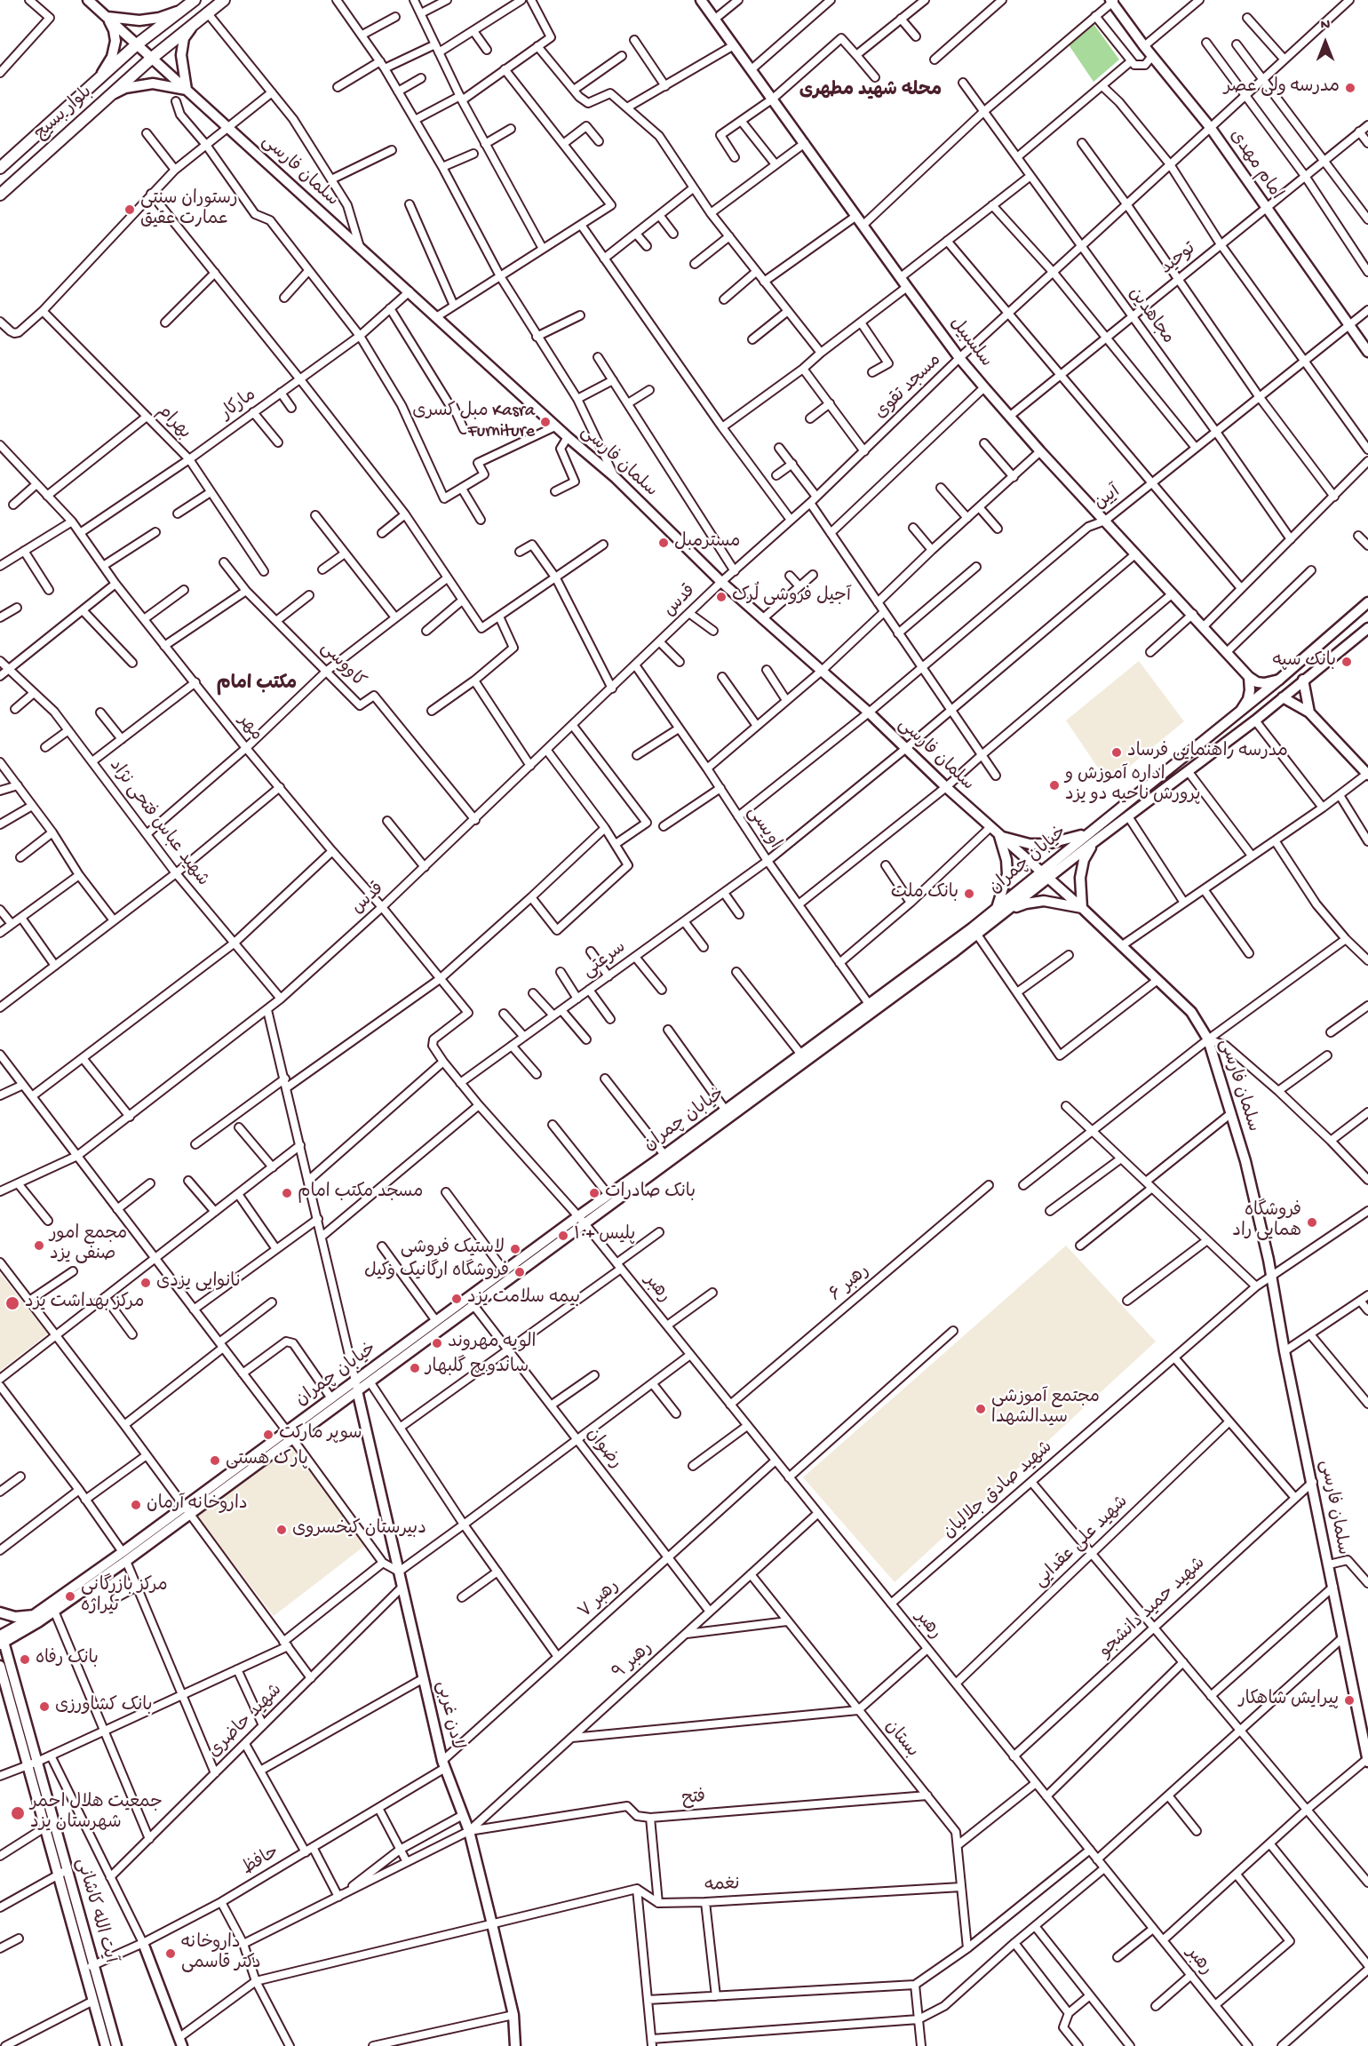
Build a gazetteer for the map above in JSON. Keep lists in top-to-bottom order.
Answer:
{
  "streets": {
    "main road": [
      "بلوار بسیج",
      "امام مهدی",
      "سلمان فارسی",
      "سلسبیل",
      "خیابان چمران",
      "لادن غربی",
      "آیت الله کاشانی"
    ],
    "street": [
      "توحید",
      "مجاهدین",
      "مسجد تقوی",
      "مارکار",
      "بهرام",
      "آیین",
      "قدس",
      "کاووسی",
      "مهر",
      "شهید عباس فتحی نژاد",
      "اویسی",
      "سرعتی",
      "رهبر ۶",
      "رهبر",
      "رضوان",
      "شهید صادق جلالیان",
      "شهید علی عقدایی",
      "رهبر ۷",
      "شهید حمید دانشجو",
      "رهبر ۹",
      "شهید حاضری",
      "بستان",
      "فتح",
      "حافظ",
      "نغمه"
    ]
  },
  "crossings": [
    ["بلوار بسیج", "سلمان فارسی"],
    ["امام مهدی", "توحید"],
    ["امام مهدی", "مسجد تقوی"],
    ["امام مهدی", "آیین"],
    ["سلمان فارسی", "مسجد تقوی"],
    ["سلمان فارسی", "مارکار"],
    ["سلمان فارسی", "آیین"],
    ["سلمان فارسی", "قدس"],
    ["سلمان فارسی", "خیابان چمران"],
    ["سلمان فارسی", "سرعتی"],
    ["سلمان فارسی", "شهید صادق جلالیان"],
    ["سلمان فارسی", "شهید حمید دانشجو"],
    ["توحید", "مجاهدین"],
    ["توحید", "سلسبیل"],
    ["مجاهدین", "مسجد تقوی"],
    ["مجاهدین", "آیین"],
    ["سلسبیل", "مسجد تقوی"],
    ["سلسبیل", "آیین"],
    ["سلسبیل", "سرعتی"],
    ["مسجد تقوی", "قدس"],
    ["مارکار", "بهرام"],
    ["مارکار", "مهر"],
    ["آیین", "اویسی"],
    ["قدس", "کاووسی"],
    ["قدس", "مهر"],
    ["قدس", "شهید عباس فتحی نژاد"],
    ["قدس", "اویسی"],
    ["مهر", "رهبر"],
    ["اویسی", "خیابان چمران"],
    ["اویسی", "سرعتی"],
    ["خیابان چمران", "رهبر"],
    ["خیابان چمران", "رضوان"],
    ["خیابان چمران", "لادن غربی"],
    ["خیابان چمران", "آیت الله کاشانی"],
    ["سرعتی", "رهبر"],
    ["رهبر ۶", "رهبر"],
    ["رهبر", "شهید صادق جلالیان"],
    ["رهبر", "شهید علی عقدایی"],
    ["رهبر", "رهبر ۷"],
    ["رهبر", "شهید حمید دانشجو"],
    ["رهبر", "رهبر ۹"],
    ["رضوان", "رهبر ۷"],
    ["رضوان", "رهبر ۹"],
    ["رهبر ۷", "لادن غربی"],
    ["رهبر ۷", "حافظ"],
    ["رهبر ۹", "لادن غربی"],
    ["رهبر ۹", "بستان"],
    ["لادن غربی", "شهید حاضری"],
    ["لادن غربی", "حافظ"],
    ["بستان", "فتح"],
    ["بستان", "نغمه"],
    ["حافظ", "آیت الله کاشانی"]
  ],
  "districts": ["محله شهید مطهری", "مکتب امام"],
  "places": [
    "مدرسه ولی عصر",
    "رستوران سنتی عمارت عقیق",
    "مبل کسری Kasra Furniture",
    "مسترمبل",
    "آجیل فروشی لُرک",
    "بانک سپه",
    "مدرسه راهنمایی فرساد",
    "اداره آموزش و پرورش ناحیه دو یزد",
    "بانک ملت",
    "مسجد مکتب امام",
    "بانک صادرات",
    "فروشگاه همایی راد",
    "پلیس +۱۰",
    "مجمع امور صنفی یزد",
    "لاستیک فروشی",
    "فروشگاه ارگانیک وکیل",
    "نانوایی یزدی",
    "بيمه سلامت يزد",
    "مرکز بهداشت یزد",
    "الویه مهروند",
    "ساندویچ گلبهار",
    "مجتمع آموزشی سیدالشهدا",
    "سوپر مارکت",
    "پارک هستی",
    "داروخانه آرمان",
    "دبیرستان کیخسروی",
    "مرکز بازرگانی تیراژه",
    "بانک رفاه",
    "پیرایش شاهکار",
    "بانک کشاورزی",
    "جمعیت هلال احمر شهرستان یزد",
    "داروخانه دکتر قاسمی"
  ],
  "north": "top"
}
